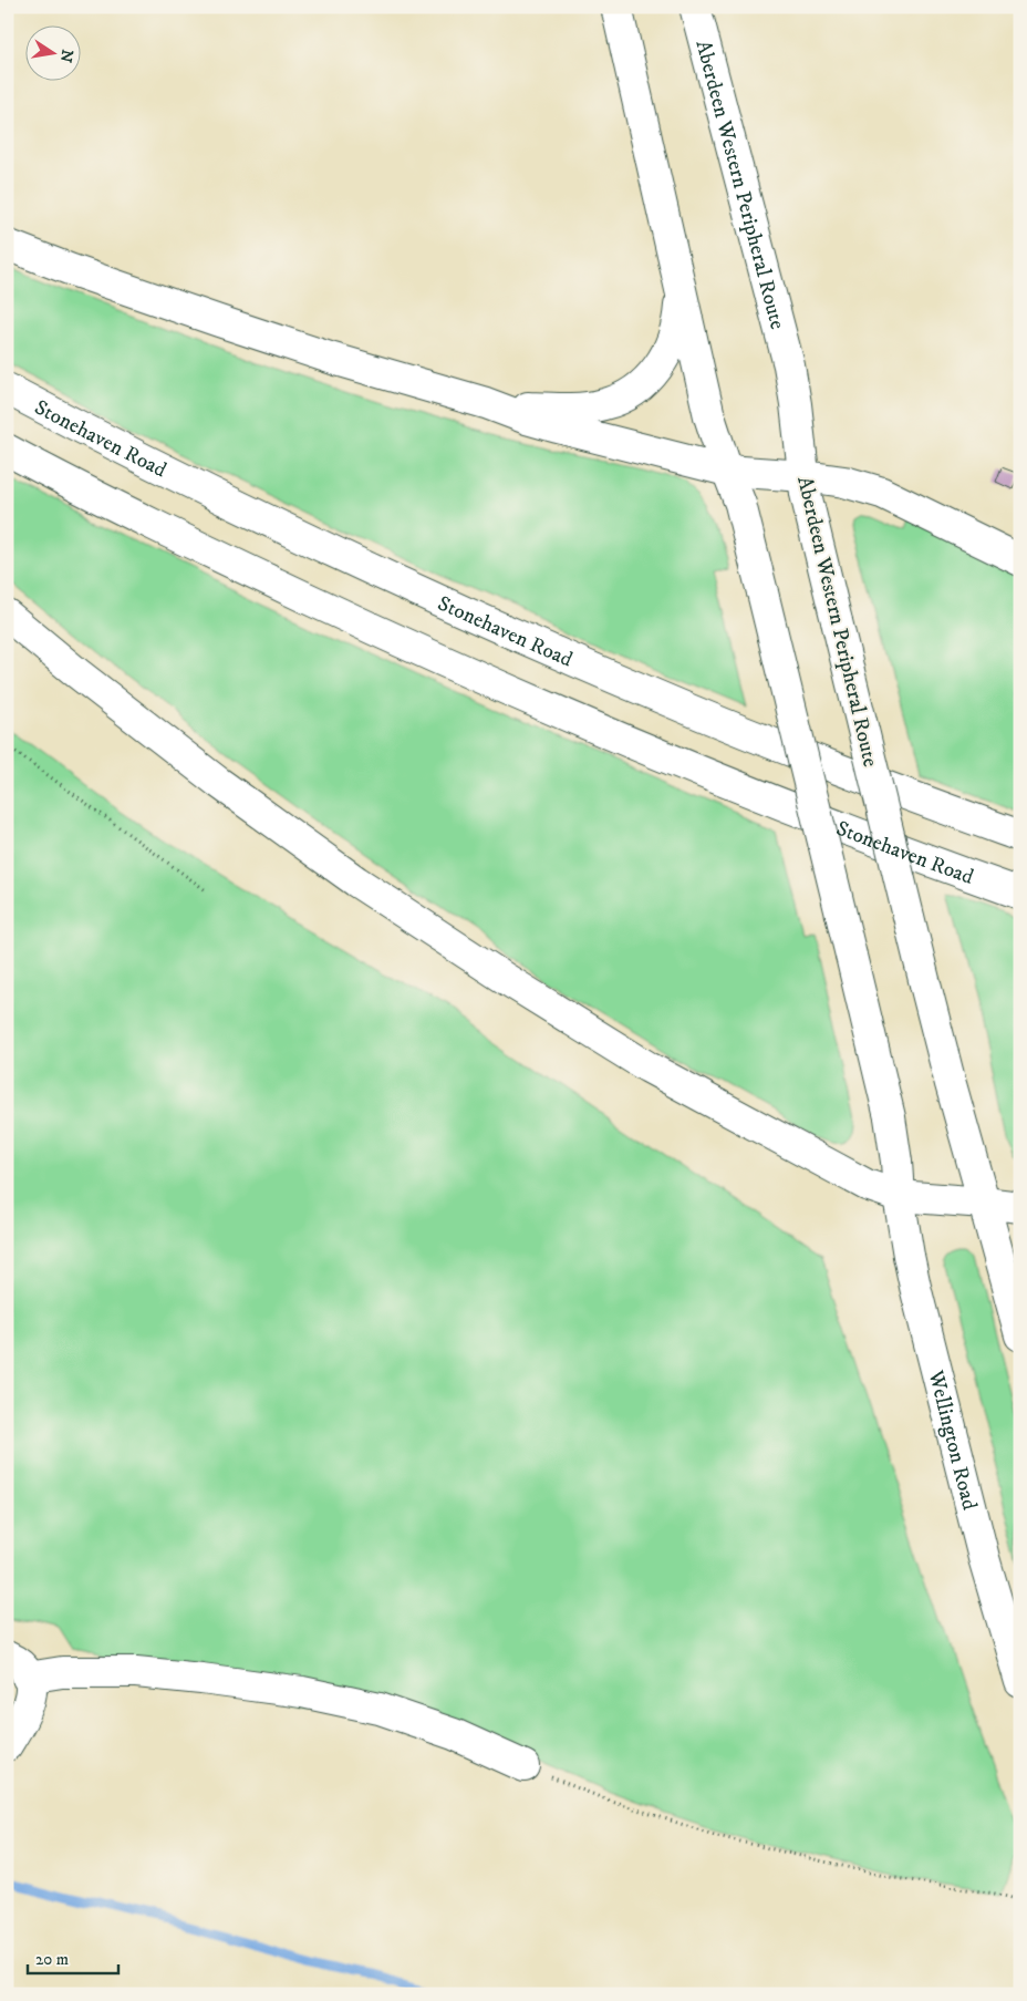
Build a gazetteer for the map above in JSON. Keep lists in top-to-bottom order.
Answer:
{
  "streets": {
    "main road": ["Aberdeen Western Peripheral Route", "Stonehaven Road", "Wellington Road"]
  },
  "scale_bar": "20 m",
  "north": "right"
}
